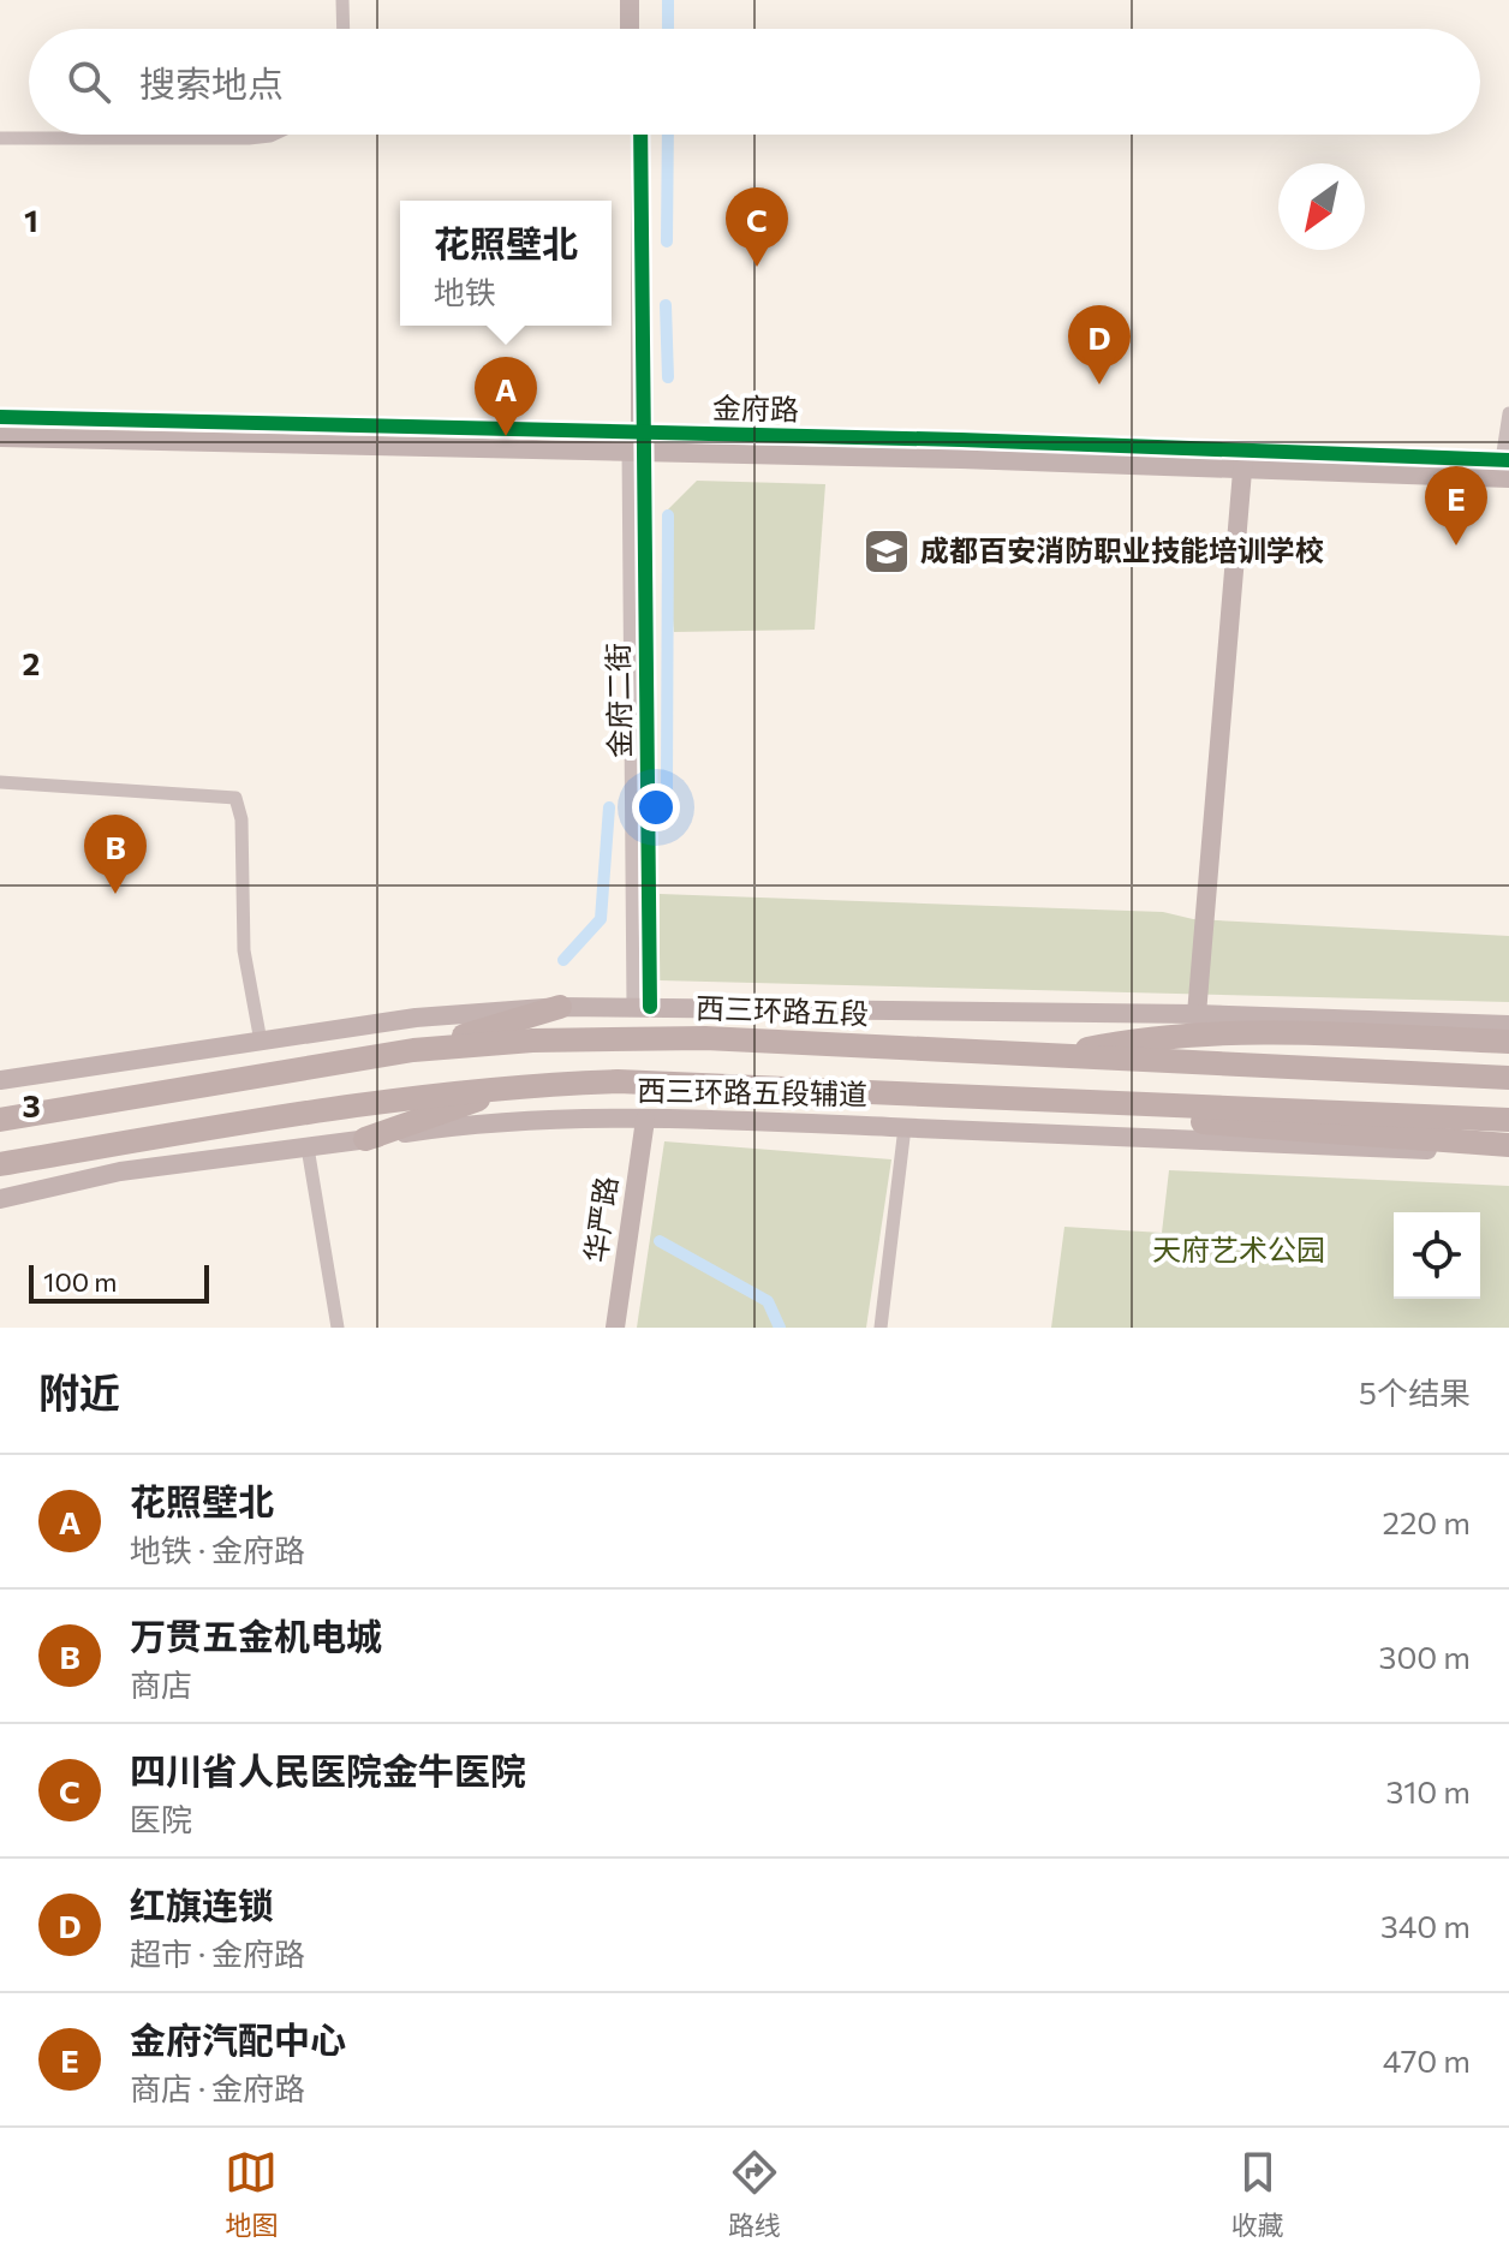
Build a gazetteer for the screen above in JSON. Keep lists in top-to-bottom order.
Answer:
{
  "streets": {
    "highway": ["西三环路五段"],
    "street": [
      "金府路",
      "金府二街",
      "西三环路五段辅道",
      "华严路"
    ]
  },
  "crossings": [
    ["金府路", "金府二街"],
    ["西三环路五段辅道", "华严路"]
  ],
  "parks": ["天府艺术公园"],
  "places": {
    "school or university": ["成都百安消防职业技能培训学校"]
  },
  "scale_bar": "100 m",
  "north": "bottom left",
  "page": {
    "search": "搜索地点",
    "pins": [
      "C",
      "D",
      "A",
      "E",
      "B"
    ],
    "popup": ["花照壁北", "地铁"],
    "scale": "100 m",
    "heading": ["附近", "5个结果"],
    "list": [
      {
        "mark": "A",
        "name": "花照壁北",
        "note": "地铁 · 金府路",
        "value": "220 m"
      },
      {
        "mark": "B",
        "name": "万贯五金机电城",
        "note": "商店",
        "value": "300 m"
      },
      {
        "mark": "C",
        "name": "四川省人民医院金牛医院",
        "note": "医院",
        "value": "310 m"
      },
      {
        "mark": "D",
        "name": "红旗连锁",
        "note": "超市 · 金府路",
        "value": "340 m"
      },
      {
        "mark": "E",
        "name": "金府汽配中心",
        "note": "商店 · 金府路",
        "value": "470 m"
      }
    ],
    "nav": ["地图", "路线", "收藏"]
  },
  "grid": {
    "rows": ["1", "2", "3"]
  }
}
